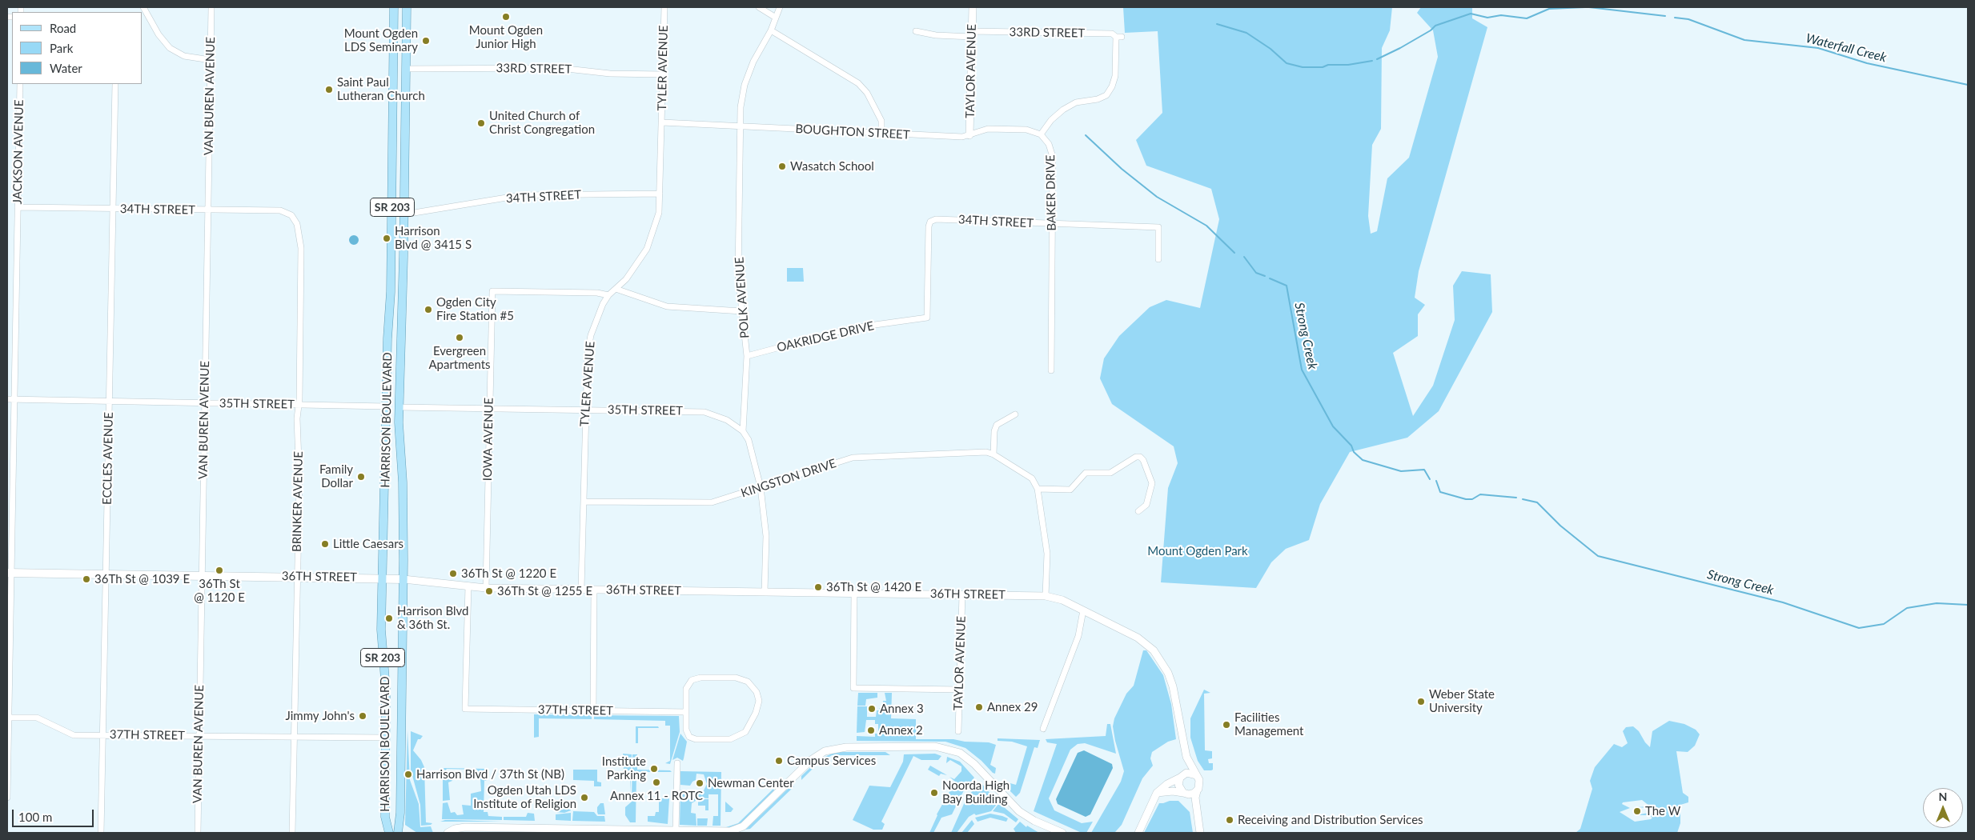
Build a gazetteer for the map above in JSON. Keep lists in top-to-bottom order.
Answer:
{
  "streets": {
    "main road": ["SR 203", "HARRISON BOULEVARD", "36TH STREET"],
    "street": [
      "33RD STREET",
      "TYLER AVENUE",
      "TAYLOR AVENUE",
      "VAN BUREN AVENUE",
      "BOUGHTON STREET",
      "JACKSON AVENUE",
      "BAKER DRIVE",
      "34TH STREET",
      "POLK AVENUE",
      "OAKRIDGE DRIVE",
      "35TH STREET",
      "IOWA AVENUE",
      "ECCLES AVENUE",
      "KINGSTON DRIVE",
      "BRINKER AVENUE",
      "37TH STREET"
    ]
  },
  "crossings": [
    ["33RD STREET", "TYLER AVENUE"],
    ["33RD STREET", "TAYLOR AVENUE"],
    ["33RD STREET", "BOUGHTON STREET"],
    ["33RD STREET", "BAKER DRIVE"],
    ["33RD STREET", "HARRISON BOULEVARD"],
    ["TYLER AVENUE", "BOUGHTON STREET"],
    ["TYLER AVENUE", "34TH STREET"],
    ["TYLER AVENUE", "35TH STREET"],
    ["TYLER AVENUE", "IOWA AVENUE"],
    ["TYLER AVENUE", "KINGSTON DRIVE"],
    ["TYLER AVENUE", "36TH STREET"],
    ["TAYLOR AVENUE", "BOUGHTON STREET"],
    ["TAYLOR AVENUE", "36TH STREET"],
    ["VAN BUREN AVENUE", "34TH STREET"],
    ["VAN BUREN AVENUE", "35TH STREET"],
    ["VAN BUREN AVENUE", "36TH STREET"],
    ["VAN BUREN AVENUE", "37TH STREET"],
    ["BOUGHTON STREET", "BAKER DRIVE"],
    ["BOUGHTON STREET", "POLK AVENUE"],
    ["JACKSON AVENUE", "34TH STREET"],
    ["JACKSON AVENUE", "35TH STREET"],
    ["JACKSON AVENUE", "36TH STREET"],
    ["JACKSON AVENUE", "37TH STREET"],
    ["BAKER DRIVE", "34TH STREET"],
    ["34TH STREET", "OAKRIDGE DRIVE"],
    ["34TH STREET", "HARRISON BOULEVARD"],
    ["34TH STREET", "ECCLES AVENUE"],
    ["34TH STREET", "BRINKER AVENUE"],
    ["POLK AVENUE", "OAKRIDGE DRIVE"],
    ["POLK AVENUE", "35TH STREET"],
    ["POLK AVENUE", "KINGSTON DRIVE"],
    ["POLK AVENUE", "36TH STREET"],
    ["35TH STREET", "HARRISON BOULEVARD"],
    ["35TH STREET", "IOWA AVENUE"],
    ["35TH STREET", "ECCLES AVENUE"],
    ["35TH STREET", "BRINKER AVENUE"],
    ["HARRISON BOULEVARD", "36TH STREET"],
    ["HARRISON BOULEVARD", "37TH STREET"],
    ["IOWA AVENUE", "36TH STREET"],
    ["ECCLES AVENUE", "36TH STREET"],
    ["ECCLES AVENUE", "37TH STREET"],
    ["BRINKER AVENUE", "36TH STREET"],
    ["BRINKER AVENUE", "37TH STREET"],
    ["36TH STREET", "37TH STREET"]
  ],
  "water": ["Waterfall Creek", "Strong Creek"],
  "parks": ["Mount Ogden Park"],
  "places": [
    "Mount Ogden Junior High",
    "Mount Ogden LDS Seminary",
    "Saint Paul Lutheran Church",
    "United Church of Christ Congregation",
    "Wasatch School",
    "Harrison Blvd @ 3415 S",
    "Ogden City Fire Station #5",
    "Evergreen Apartments",
    "Family Dollar",
    "Little Caesars",
    "36Th St @ 1120 E",
    "36Th St @ 1220 E",
    "36Th St @ 1039 E",
    "36Th St @ 1420 E",
    "36Th St @ 1255 E",
    "Harrison Blvd & 36th St.",
    "Weber State University",
    "Annex 29",
    "Annex 3",
    "Jimmy John's",
    "Facilities Management",
    "Annex 2",
    "Campus Services",
    "Institute Parking",
    "Harrison Blvd / 37th St (NB)",
    "Annex 11 - ROTC",
    "Newman Center",
    "Noorda High Bay Building",
    "Ogden Utah LDS Institute of Religion",
    "The W",
    "Receiving and Distribution Services"
  ],
  "legend": ["Road", "Park", "Water"],
  "scale_bar": "100 m",
  "north": "top"
}
